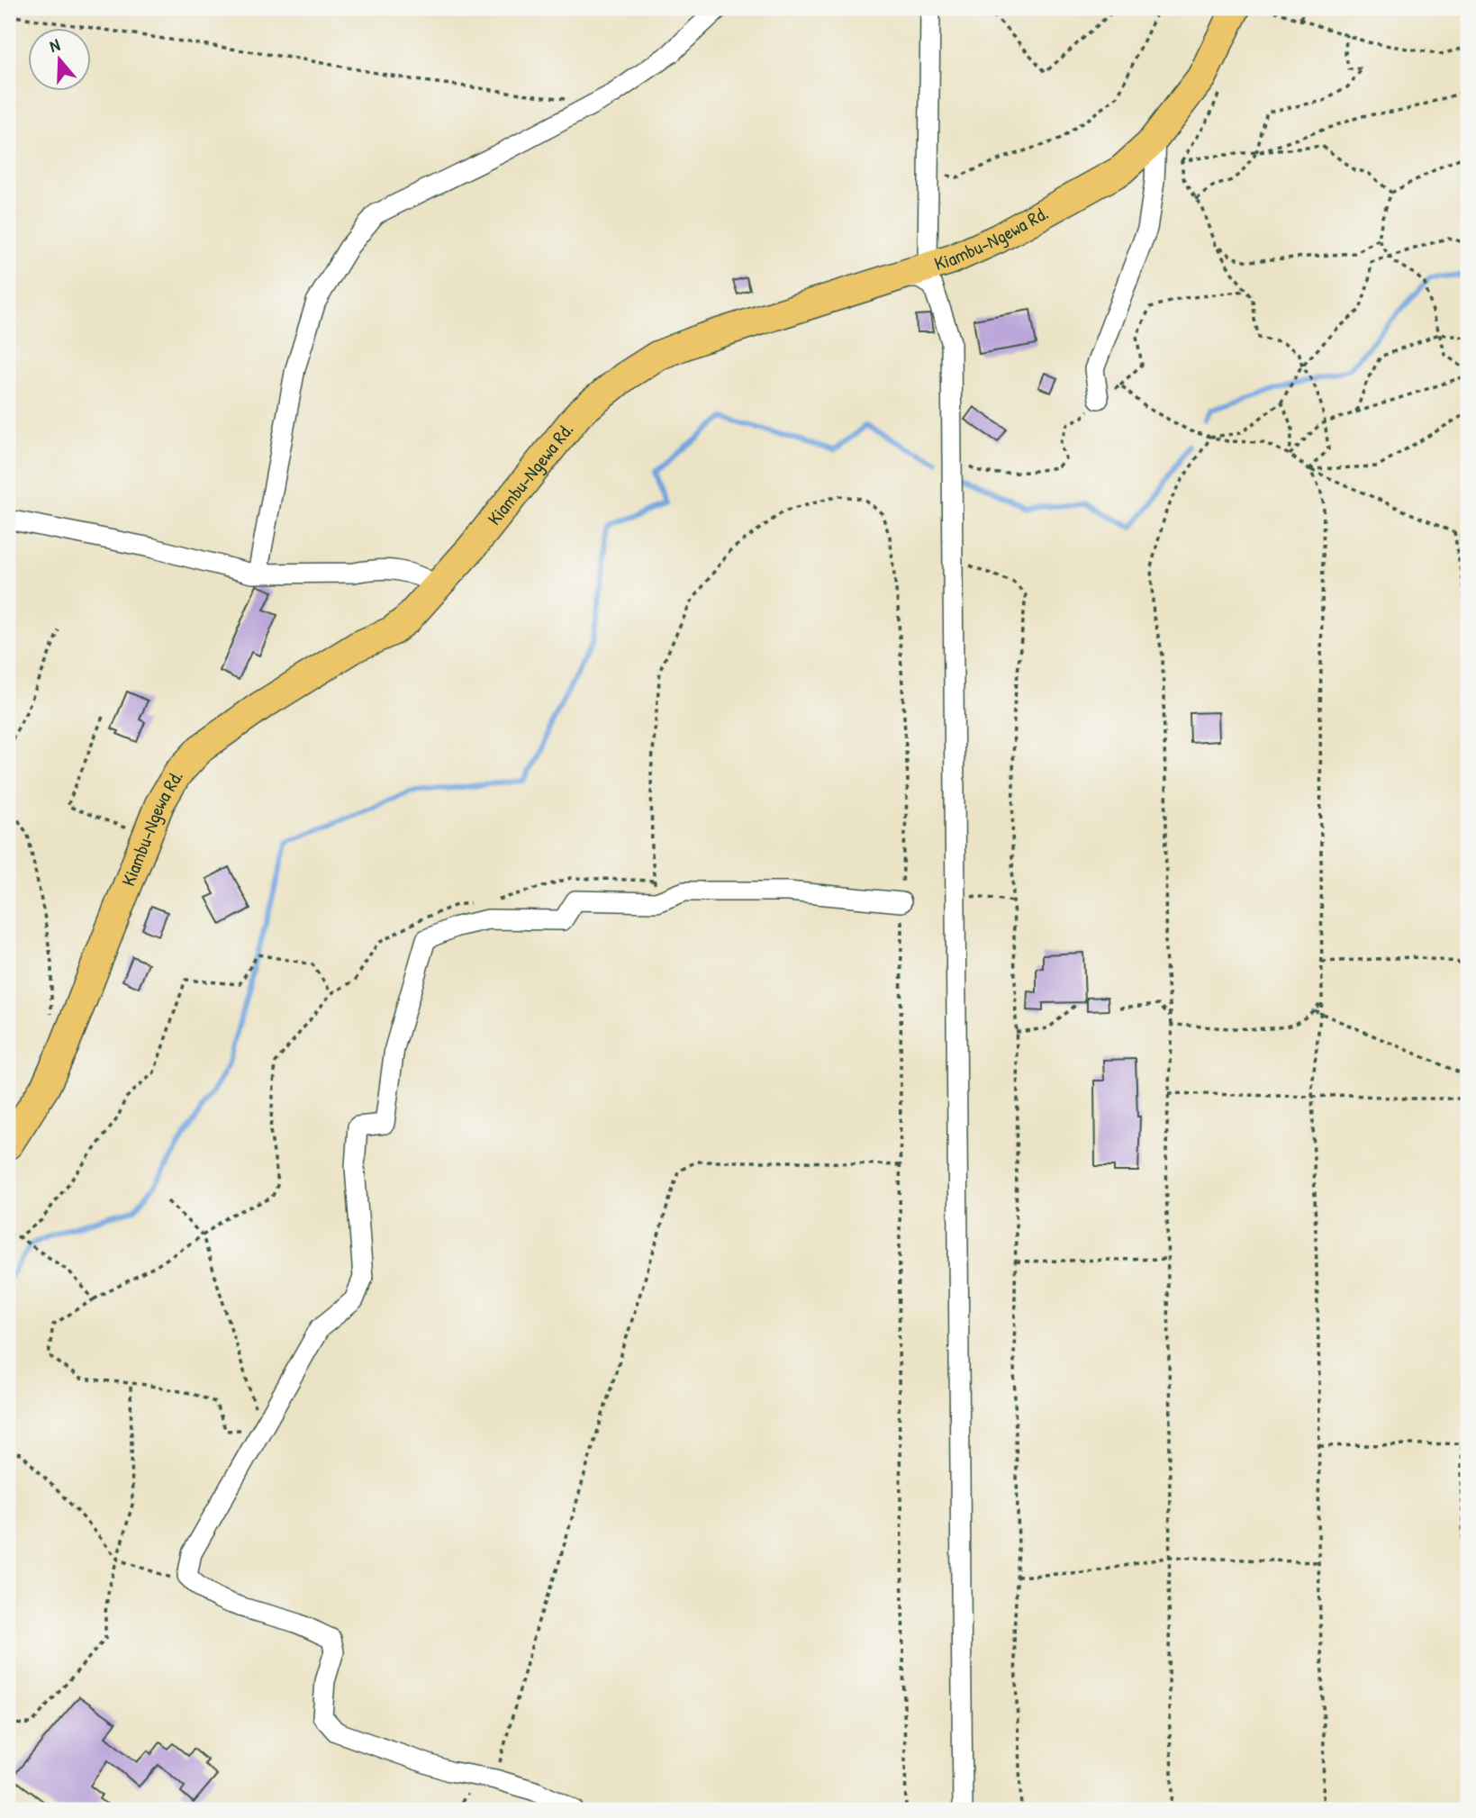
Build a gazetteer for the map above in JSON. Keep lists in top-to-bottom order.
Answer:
{
  "streets": {
    "highway": ["Kiambu-Ngewa Rd."]
  },
  "north": "top"
}
